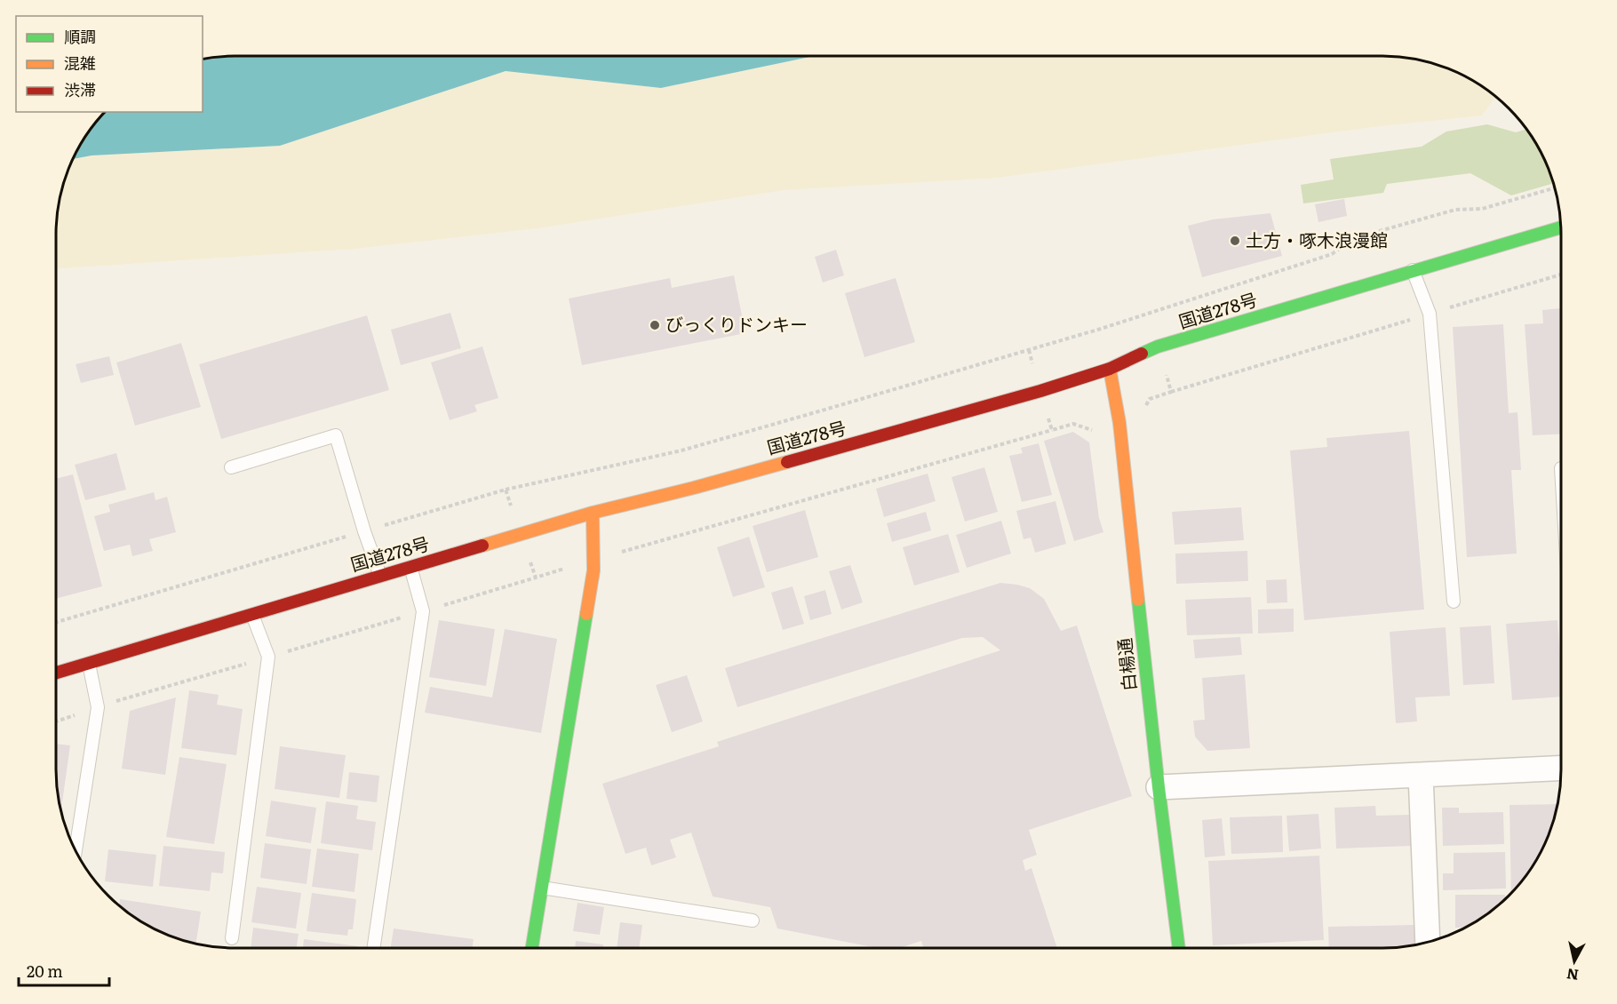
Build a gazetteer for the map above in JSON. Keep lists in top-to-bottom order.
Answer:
{
  "streets": {
    "main road": ["国道278号", "白楊通"]
  },
  "crossings": [
    ["国道278号", "白楊通"]
  ],
  "places": ["土方・啄木浪漫館", "びっくりドンキー"],
  "legend": ["順調", "混雑", "渋滞"],
  "scale_bar": "20 m",
  "north": "bottom"
}
